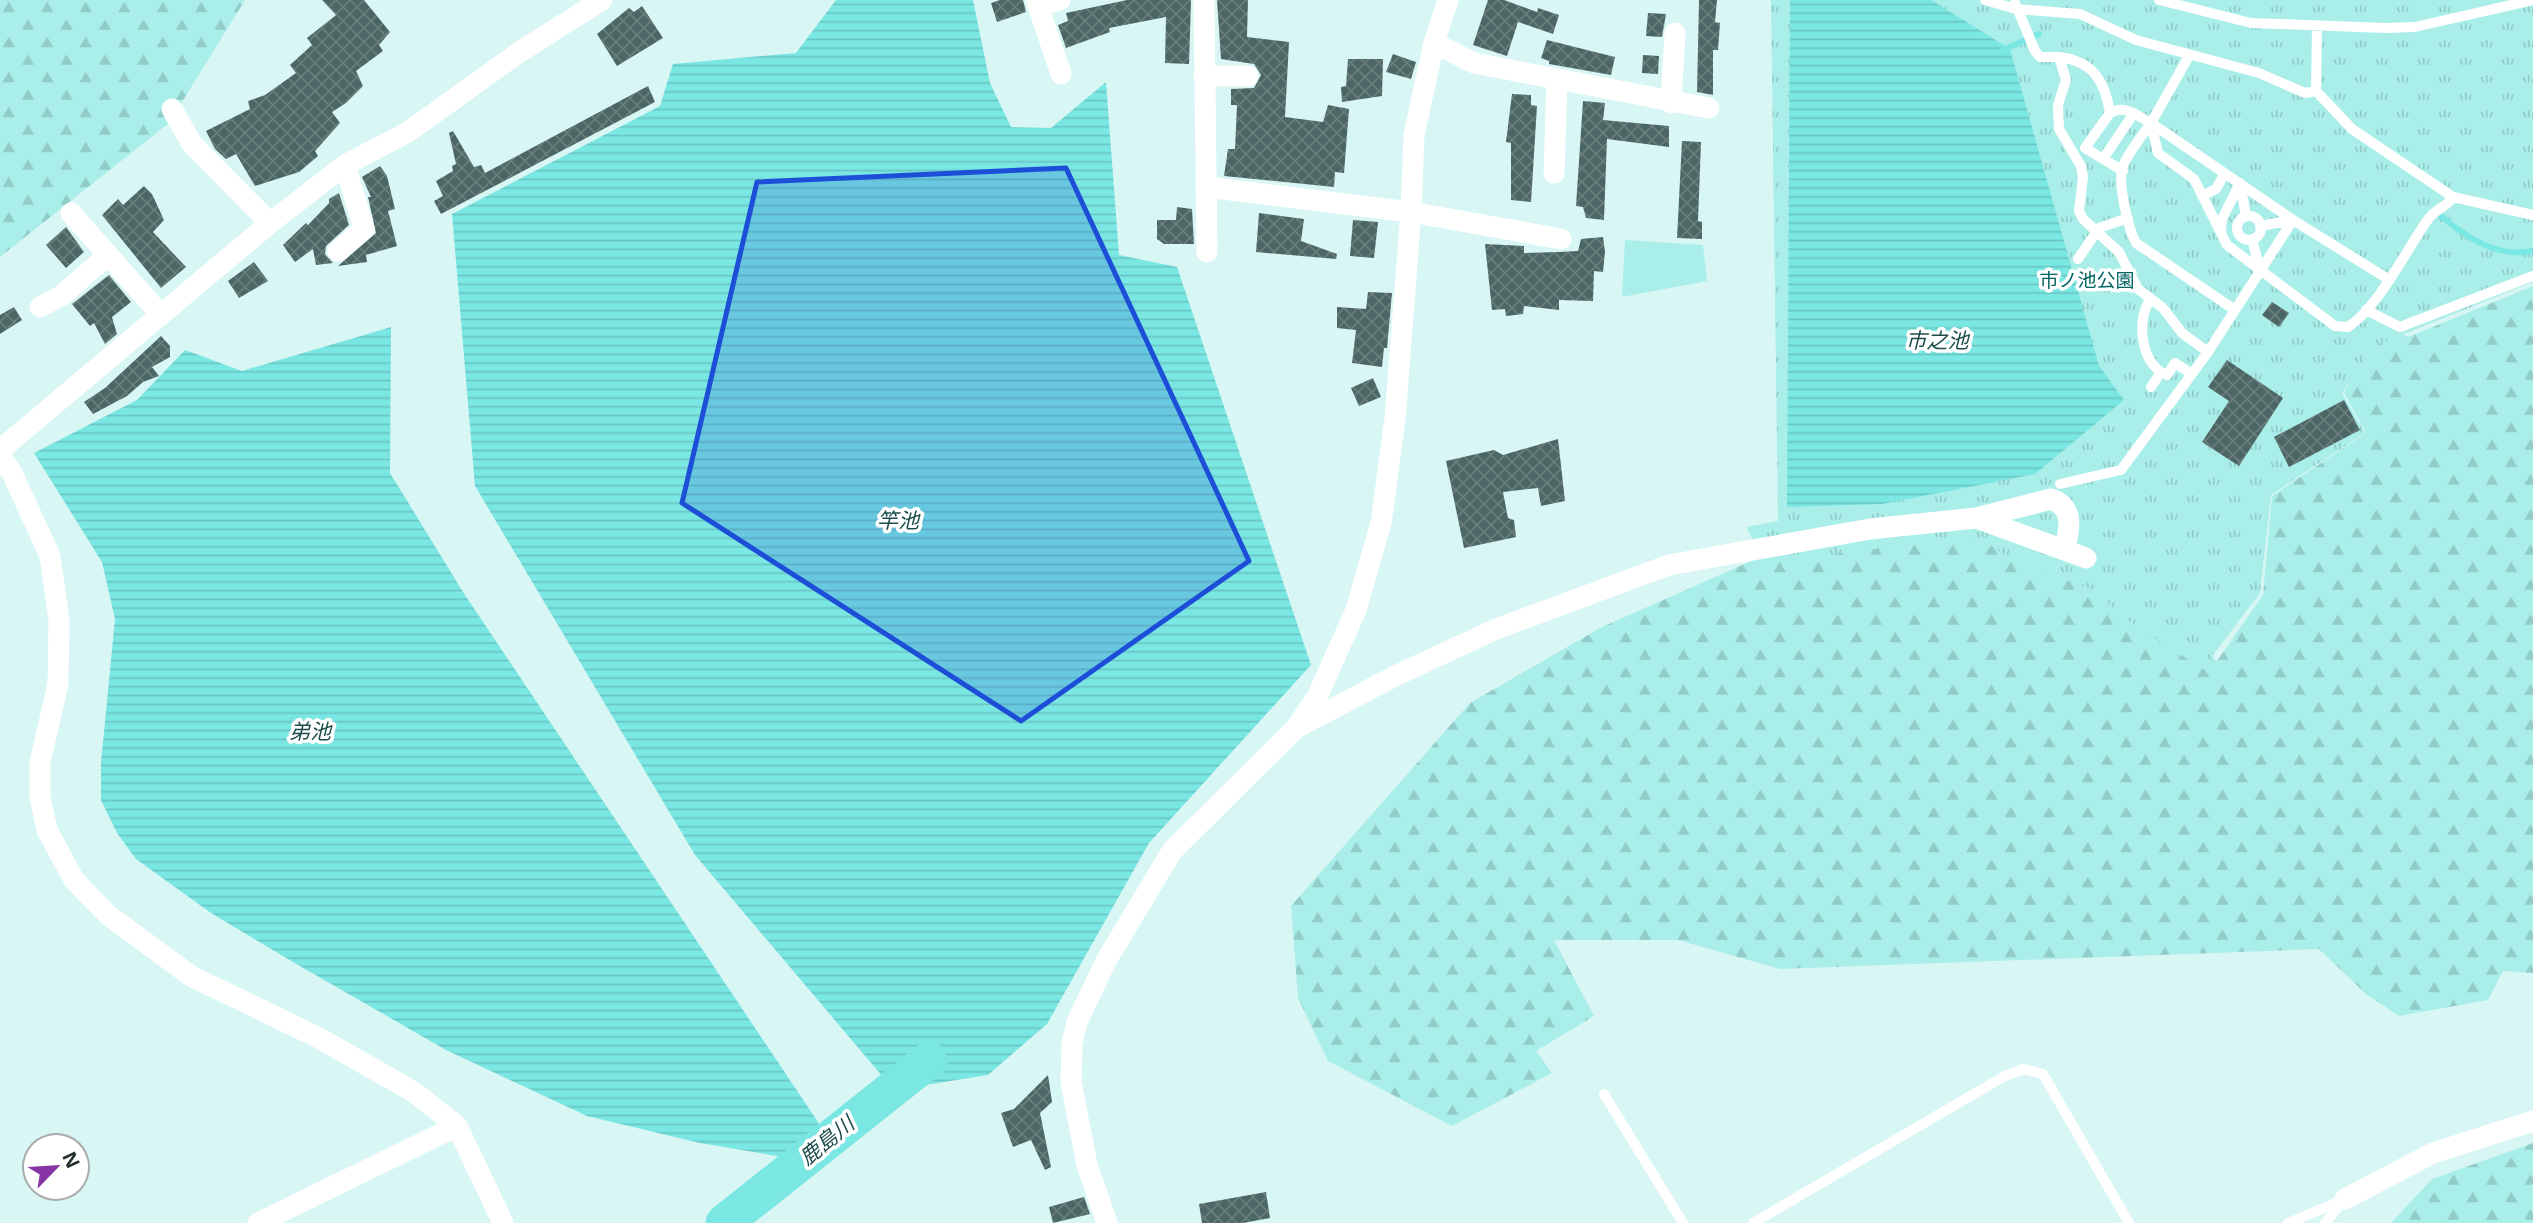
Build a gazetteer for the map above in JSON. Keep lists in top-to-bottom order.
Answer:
{
  "water": [
    "市之池",
    "竿池",
    "弟池",
    "鹿島川"
  ],
  "parks": ["市ノ池公園"],
  "north": "top right"
}
